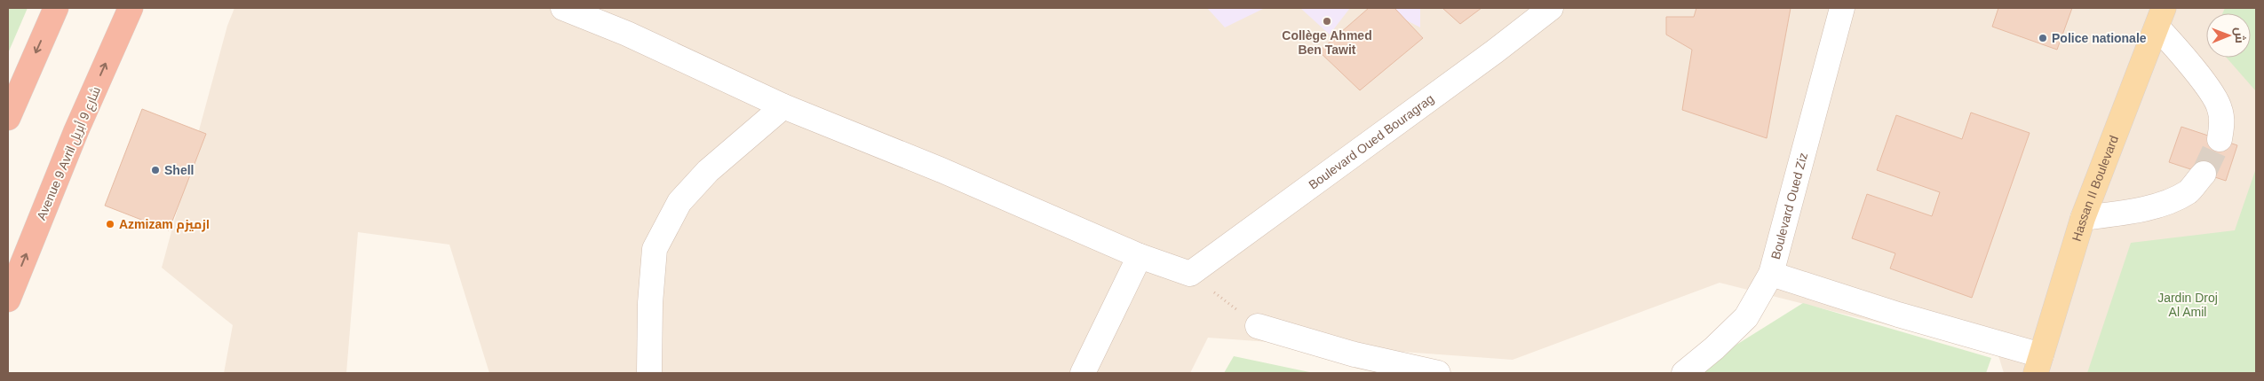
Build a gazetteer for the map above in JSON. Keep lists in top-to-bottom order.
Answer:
{
  "streets": {
    "highway": ["Avenue 9 Avril شارع 9 أبريل"],
    "main road": ["Hassan II Boulevard"],
    "street": ["Boulevard Oued Bouragrag", "Boulevard Oued Ziz"]
  },
  "parks": ["Jardin Droj Al Amil"],
  "places": [
    "Collège Ahmed Ben Tawit",
    "Police nationale",
    "Shell",
    "Azmizam ازميزم"
  ],
  "north": "right"
}
